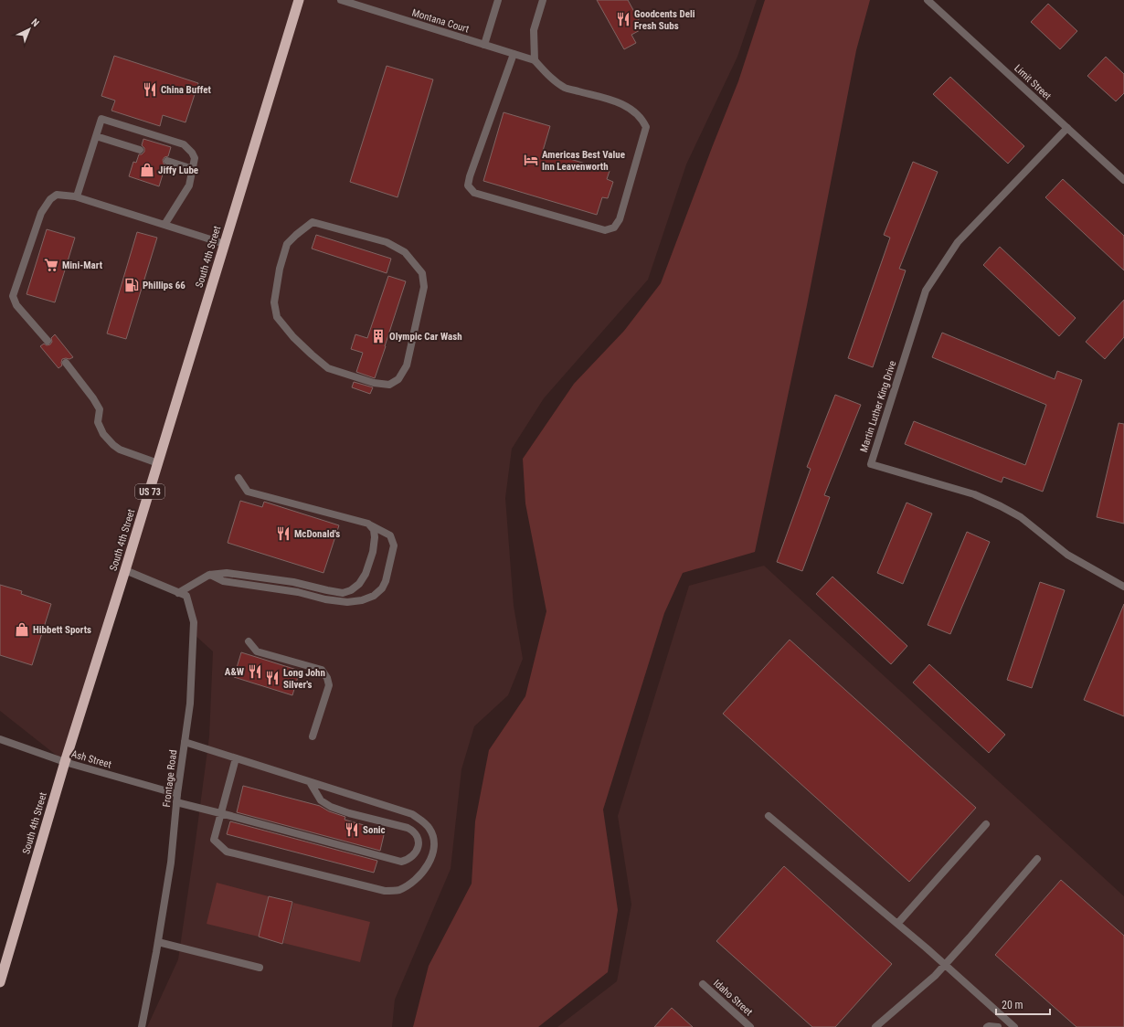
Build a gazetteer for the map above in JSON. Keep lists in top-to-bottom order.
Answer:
{
  "streets": {
    "highway": ["South 4th Street", "US 73"],
    "street": [
      "Montana Court",
      "Limit Street",
      "Martin Luther King Drive",
      "Ash Street",
      "Frontage Road",
      "Idaho Street"
    ]
  },
  "crossings": [
    ["Limit Street", "Martin Luther King Drive"],
    ["South 4th Street", "Ash Street"],
    ["South 4th Street", "Frontage Road"],
    ["Ash Street", "Frontage Road"]
  ],
  "places": {
    "restaurant": [
      "Goodcents Deli Fresh Subs",
      "China Buffet",
      "McDonald's",
      "A&W",
      "Long John Silver's",
      "Sonic"
    ],
    "hotel": ["Americas Best Value Inn Leavenworth"],
    "shop": ["Jiffy Lube", "Hibbett Sports"],
    "supermarket": ["Mini-Mart"],
    "fuel station": ["Phillips 66"],
    "building": ["Olympic Car Wash"]
  },
  "scale_bar": "20 m",
  "north": "top right"
}
